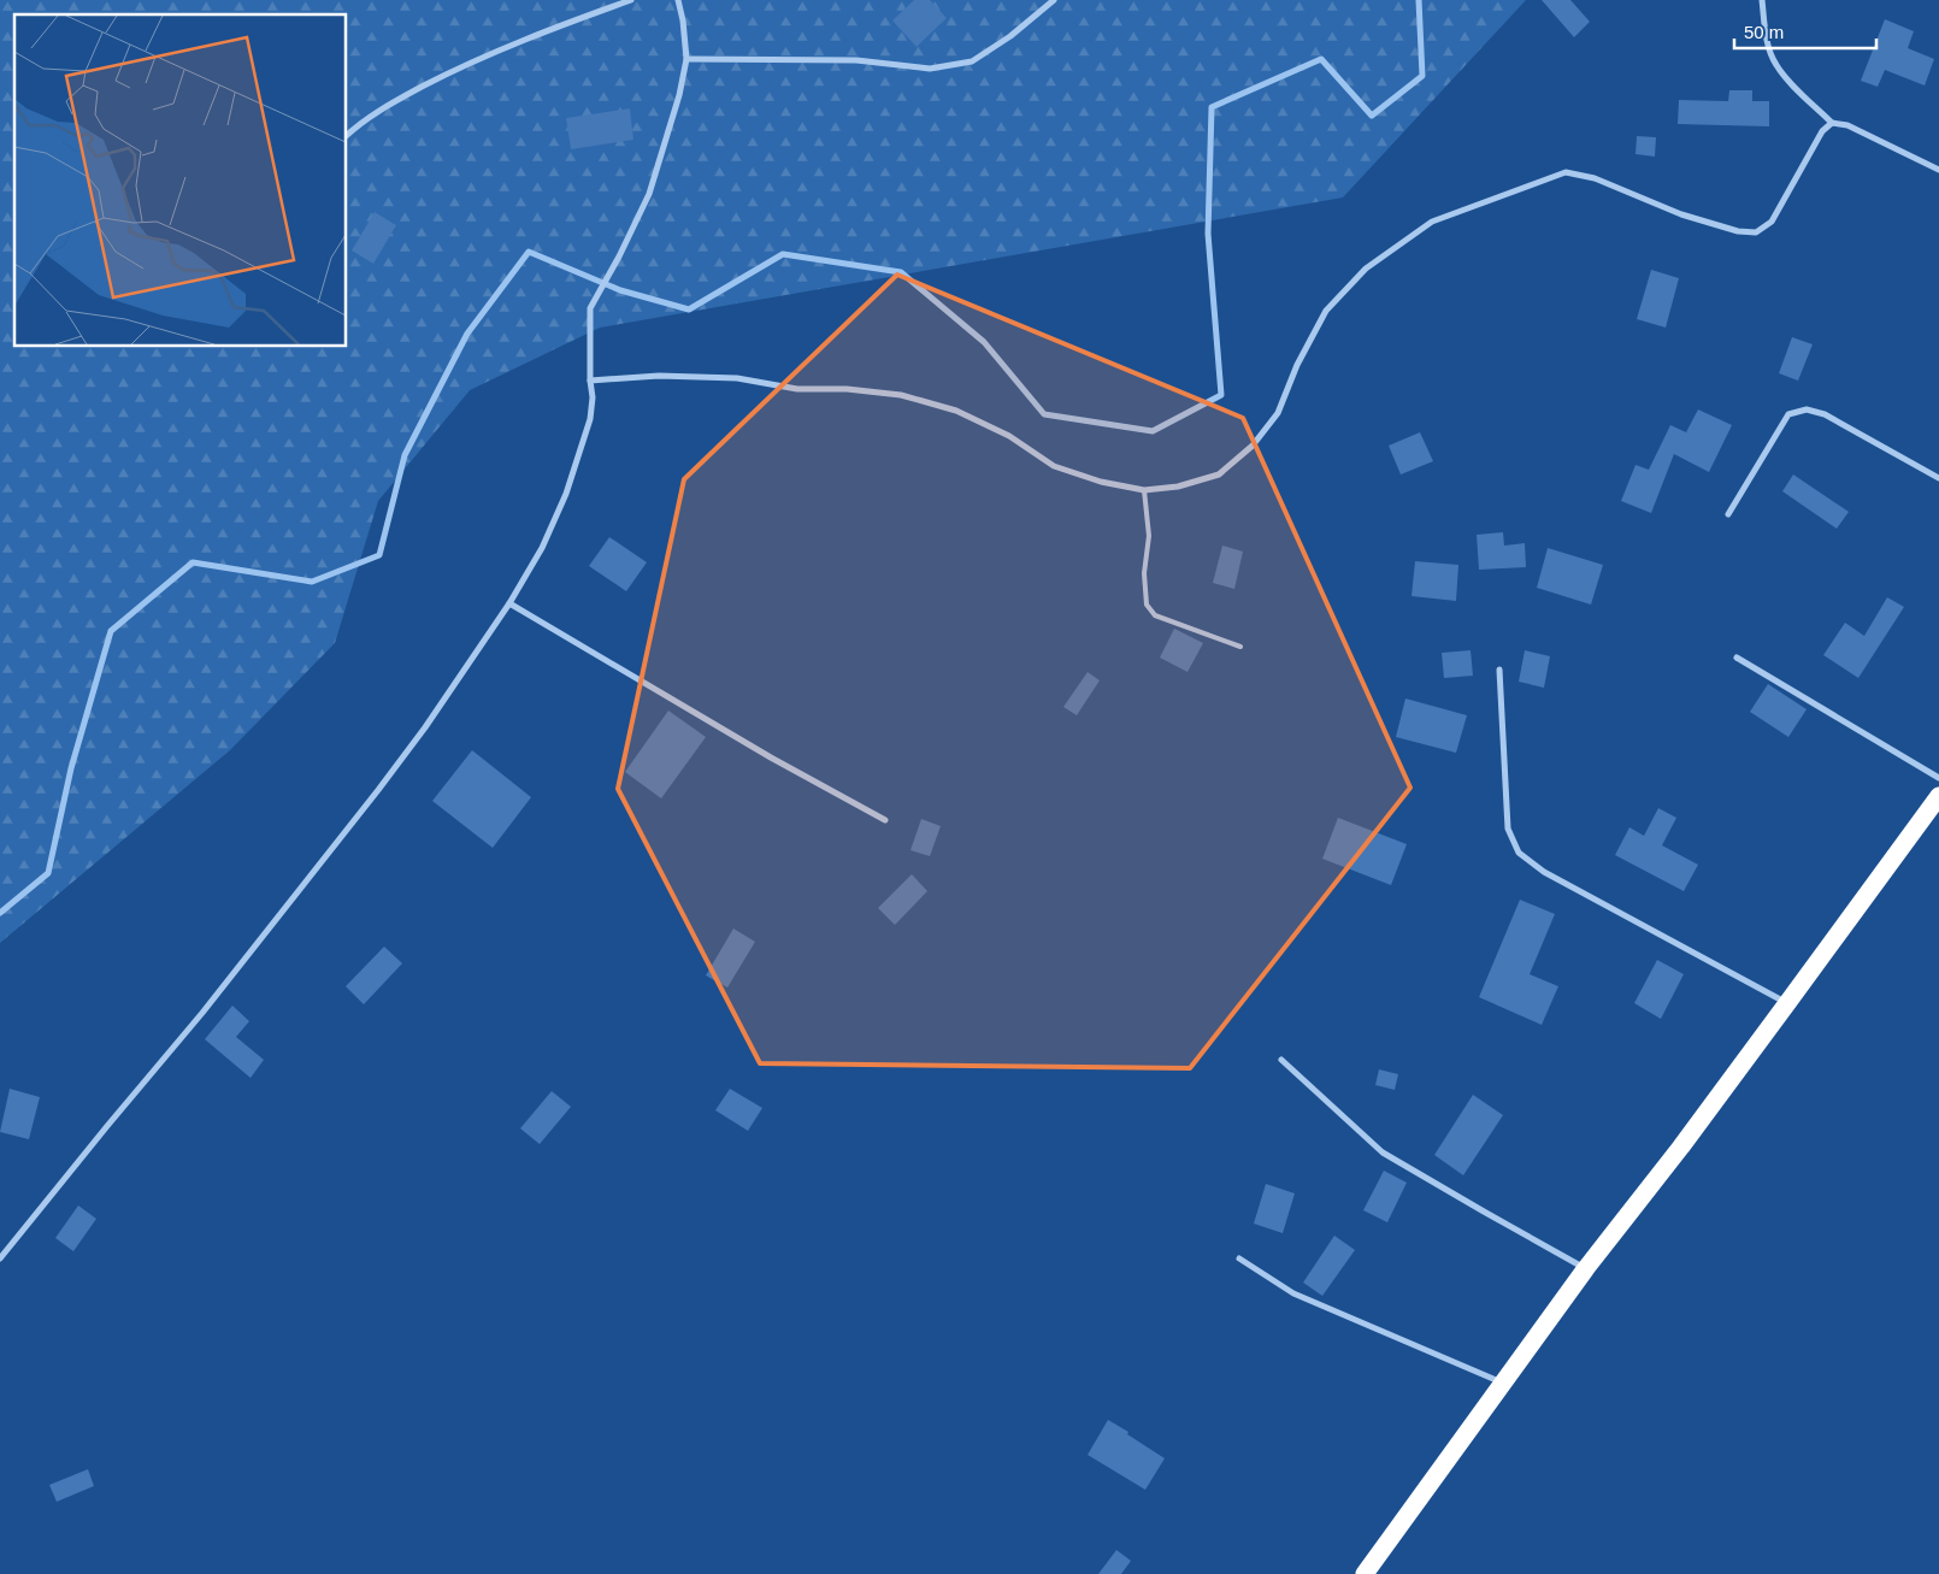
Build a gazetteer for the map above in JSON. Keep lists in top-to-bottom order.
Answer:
{
  "scale_bar": "50 m"
}
